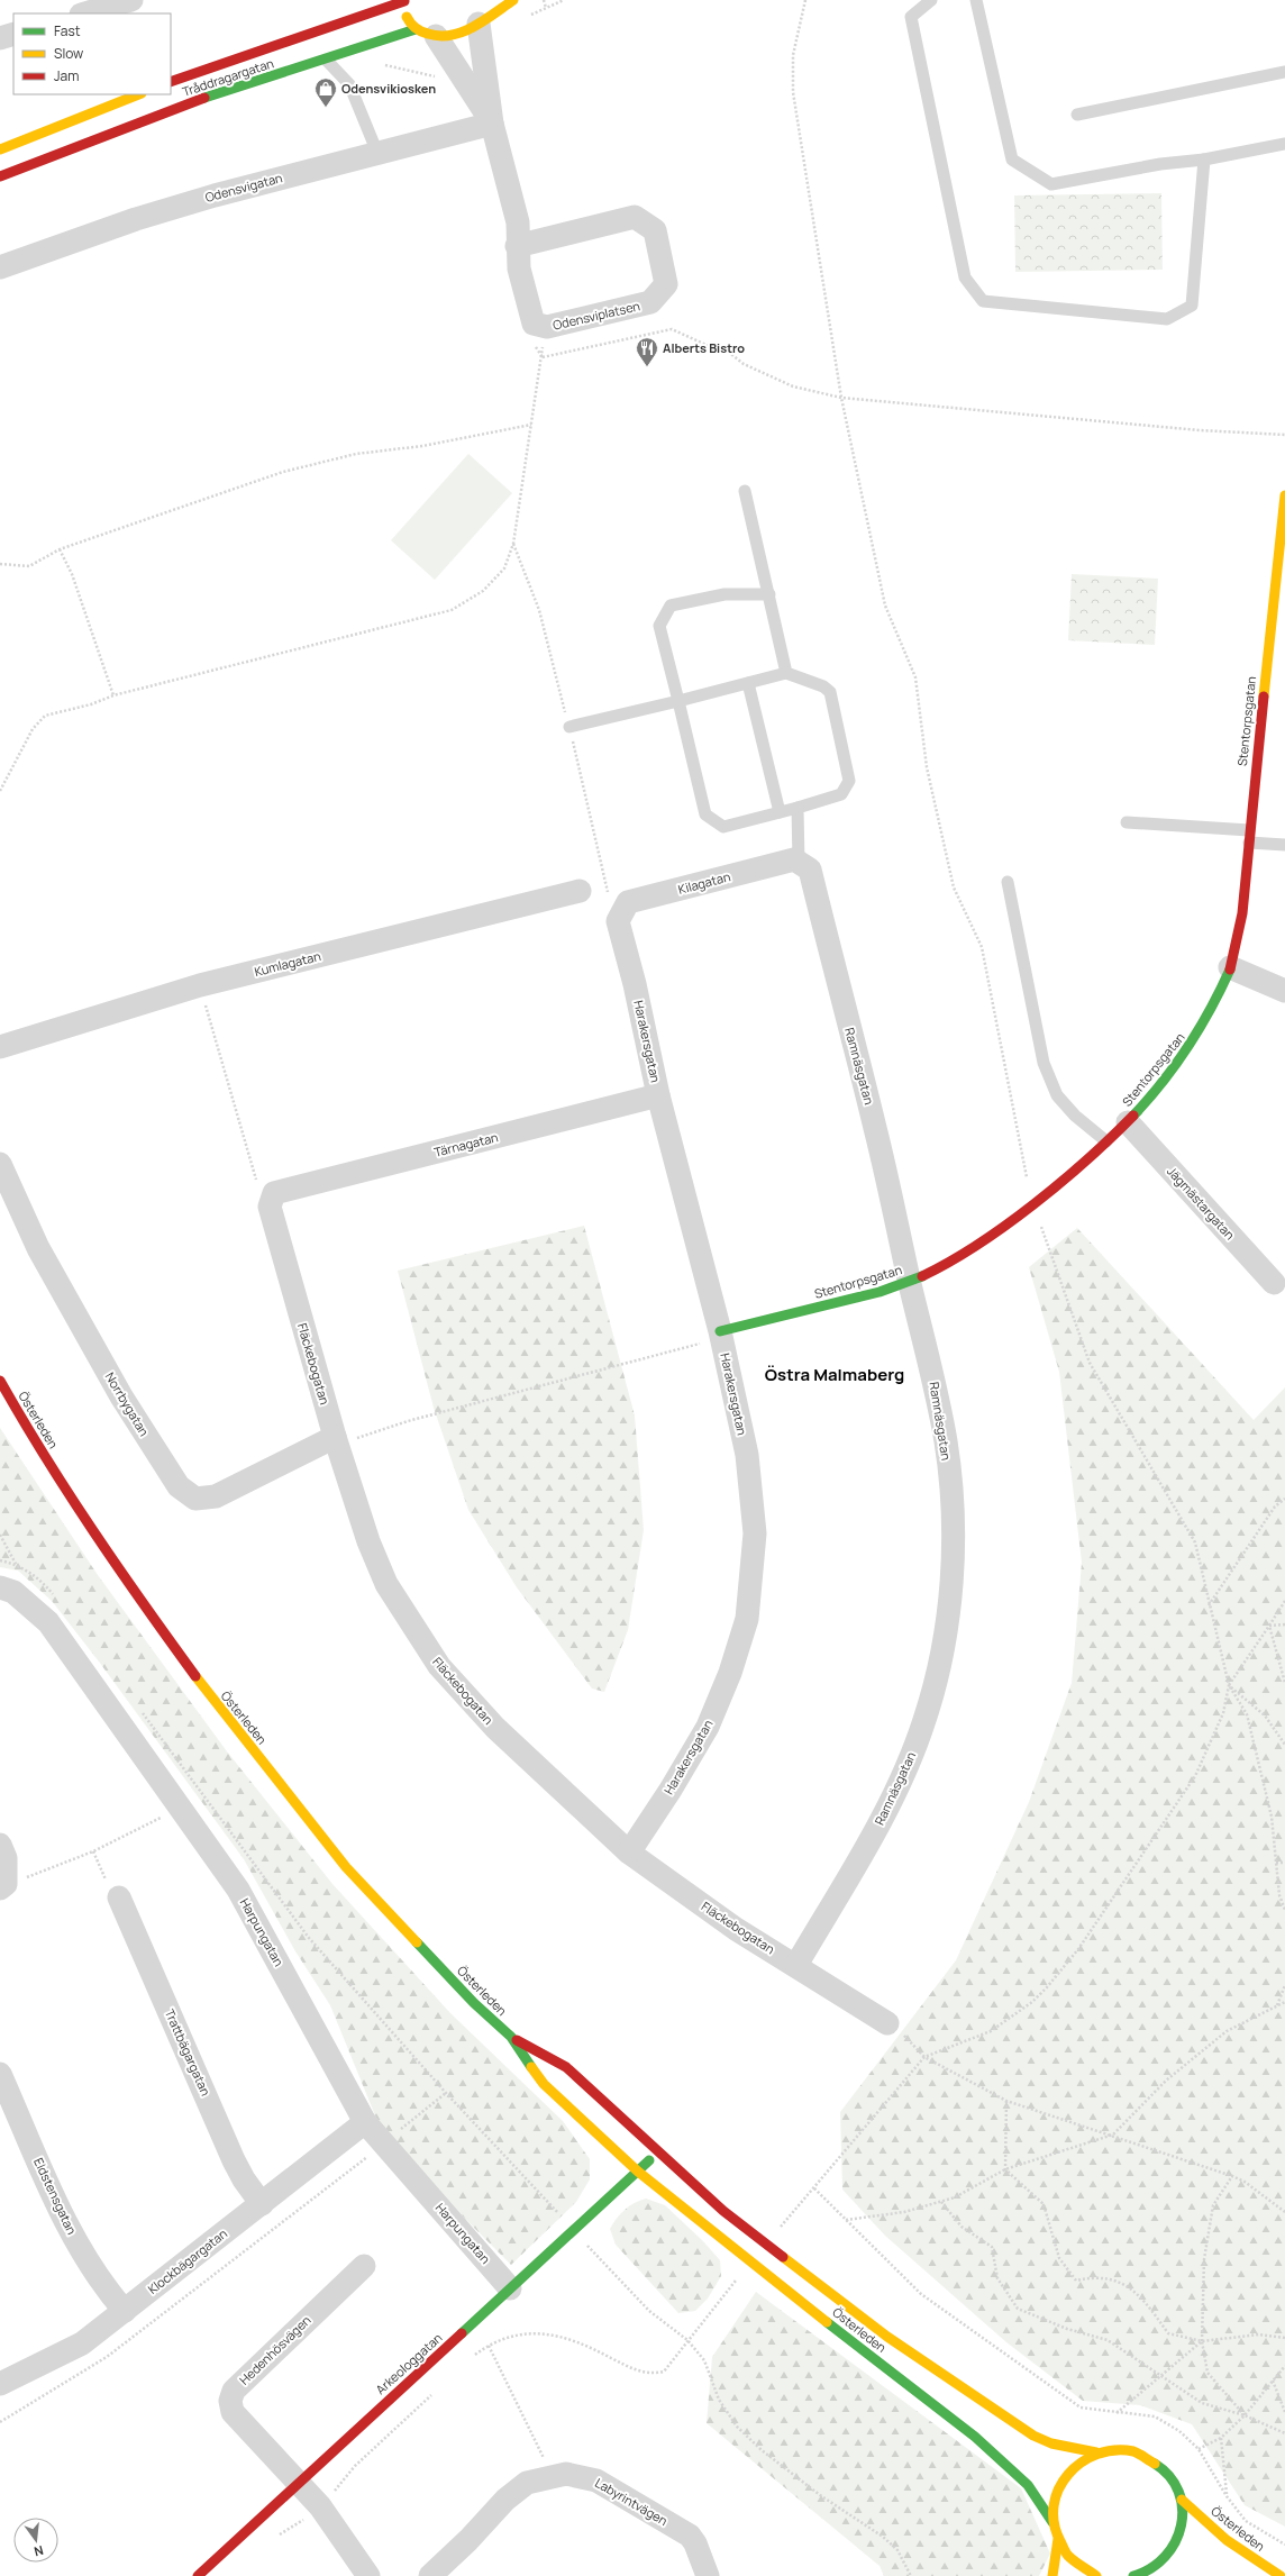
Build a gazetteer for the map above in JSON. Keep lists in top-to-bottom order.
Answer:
{
  "streets": {
    "main road": [
      "Tråddragargatan",
      "Stentorpsgatan",
      "Österleden",
      "Arkeologgatan"
    ],
    "street": [
      "Odensvigatan",
      "Odensviplatsen",
      "Kilagatan",
      "Kumlagatan",
      "Harakersgatan",
      "Ramnäsgatan",
      "Tärnagatan",
      "Jägmästargatan",
      "Fläckebogatan",
      "Norrbygatan",
      "Harpungatan",
      "Trattbägargatan",
      "Eldstensgatan",
      "Klockbägargatan",
      "Hedenhösvägen",
      "Labyrintvägen"
    ]
  },
  "crossings": [
    ["Tråddragargatan", "Odensviplatsen"],
    ["Odensvigatan", "Odensviplatsen"],
    ["Stentorpsgatan", "Harakersgatan"],
    ["Stentorpsgatan", "Ramnäsgatan"],
    ["Stentorpsgatan", "Jägmästargatan"],
    ["Kilagatan", "Harakersgatan"],
    ["Kilagatan", "Ramnäsgatan"],
    ["Harakersgatan", "Tärnagatan"],
    ["Harakersgatan", "Fläckebogatan"],
    ["Ramnäsgatan", "Fläckebogatan"],
    ["Tärnagatan", "Fläckebogatan"],
    ["Fläckebogatan", "Norrbygatan"],
    ["Österleden", "Arkeologgatan"],
    ["Harpungatan", "Klockbägargatan"],
    ["Harpungatan", "Arkeologgatan"],
    ["Trattbägargatan", "Klockbägargatan"],
    ["Eldstensgatan", "Klockbägargatan"],
    ["Hedenhösvägen", "Arkeologgatan"]
  ],
  "districts": ["Östra Malmaberg"],
  "places": {
    "shop": ["Odensvikiosken"],
    "restaurant": ["Alberts Bistro"]
  },
  "legend": ["Fast", "Slow", "Jam"],
  "north": "bottom"
}
